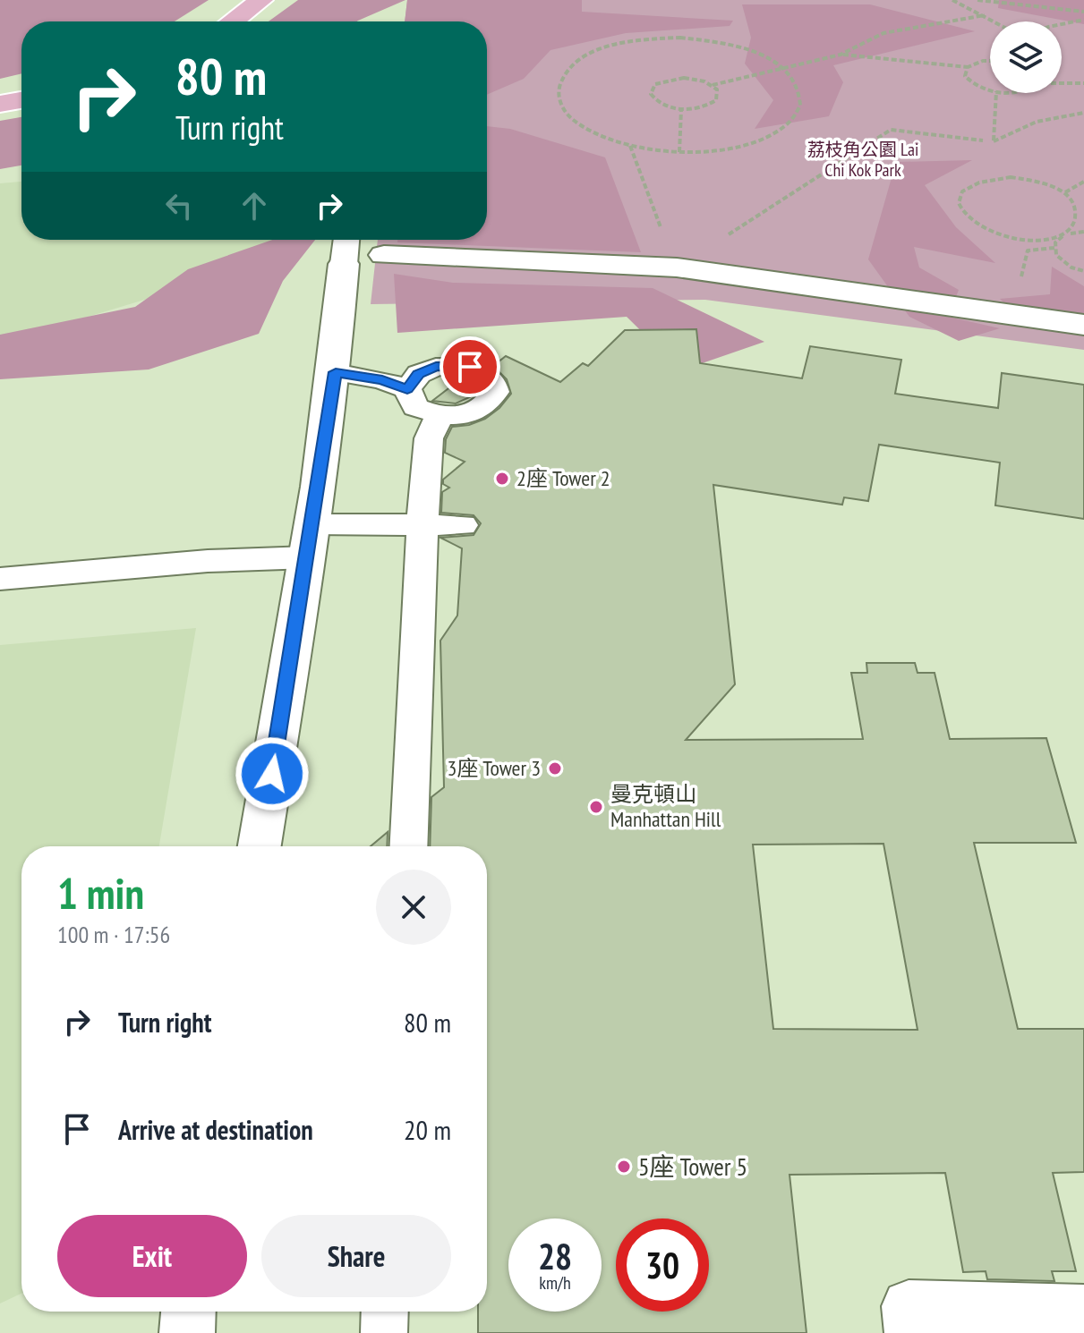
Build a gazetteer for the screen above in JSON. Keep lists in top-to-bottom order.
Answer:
{
  "parks": ["荔枝角公園 Lai Chi Kok Park"],
  "places": [
    "2座 Tower 2",
    "3座 Tower 3",
    "曼克頓山 Manhattan Hill",
    "5座 Tower 5"
  ],
  "page": {
    "turn": ["80 m", "Turn right"],
    "heading": ["1 min", "100 m · 17:56"],
    "list": [
      {
        "name": "Turn right",
        "value": "80 m"
      },
      {
        "name": "Arrive at destination",
        "value": "20 m"
      }
    ],
    "buttons": ["Exit", "Share"],
    "speed": "28 km/h",
    "limit": "30"
  }
}
